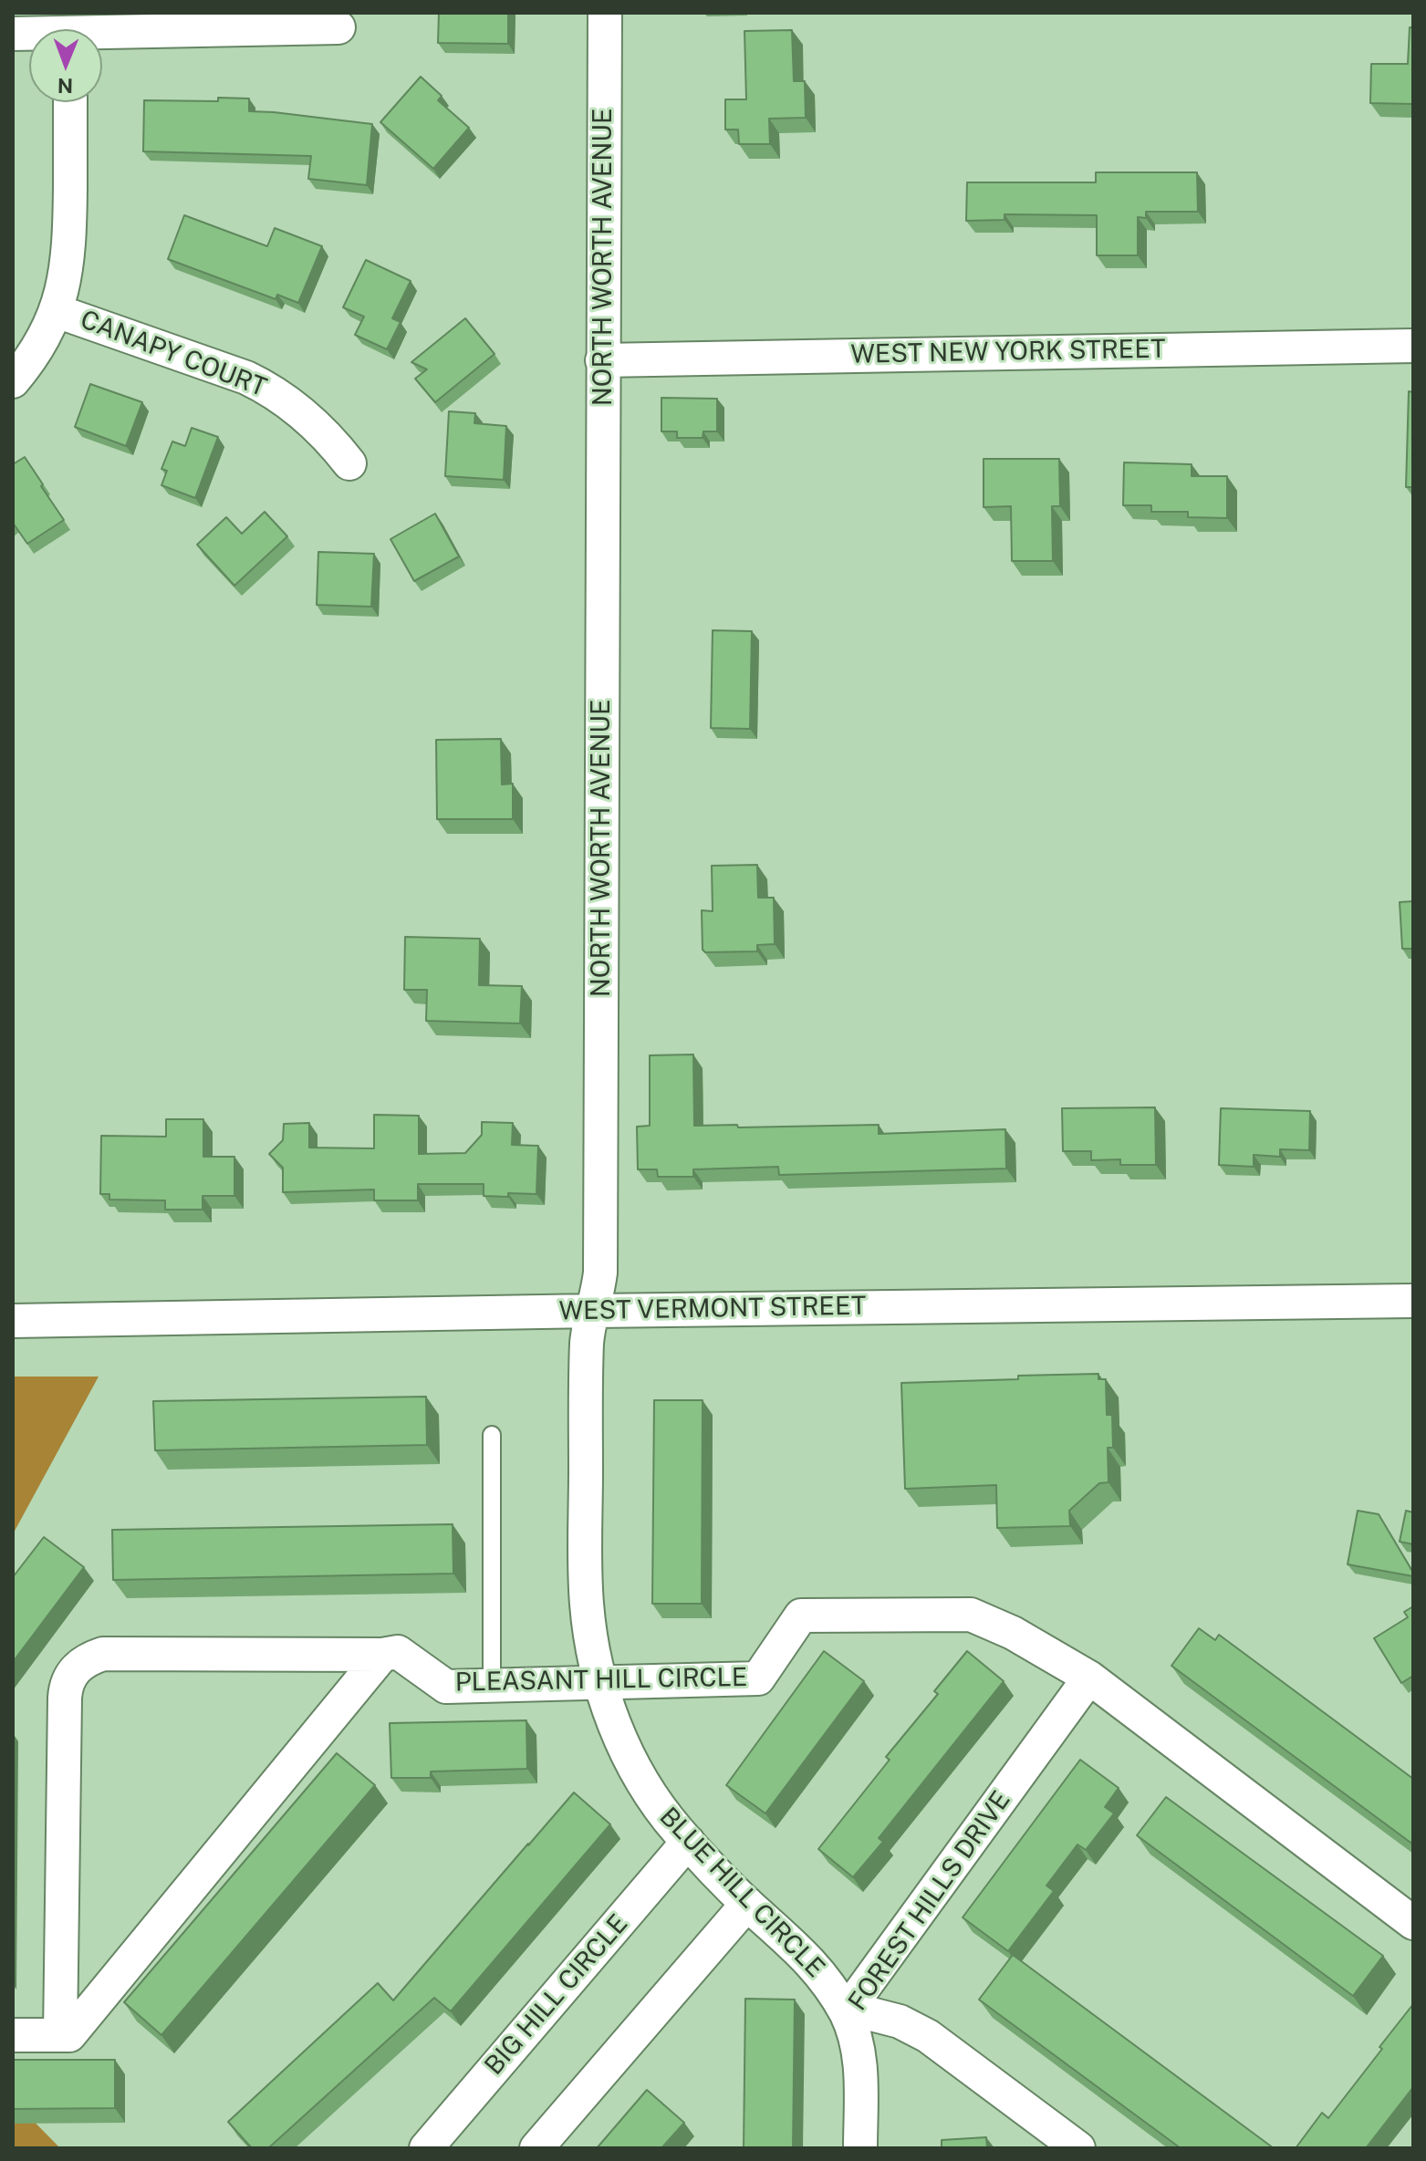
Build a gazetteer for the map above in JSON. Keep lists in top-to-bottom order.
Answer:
{
  "streets": {
    "street": [
      "NORTH WORTH AVENUE",
      "WEST NEW YORK STREET",
      "CANAPY COURT",
      "WEST VERMONT STREET",
      "PLEASANT HILL CIRCLE",
      "BLUE HILL CIRCLE",
      "FOREST HILLS DRIVE",
      "BIG HILL CIRCLE"
    ]
  },
  "crossings": [
    ["NORTH WORTH AVENUE", "WEST NEW YORK STREET"],
    ["NORTH WORTH AVENUE", "WEST VERMONT STREET"],
    ["NORTH WORTH AVENUE", "PLEASANT HILL CIRCLE"],
    ["NORTH WORTH AVENUE", "BLUE HILL CIRCLE"],
    ["PLEASANT HILL CIRCLE", "BLUE HILL CIRCLE"],
    ["PLEASANT HILL CIRCLE", "FOREST HILLS DRIVE"],
    ["BLUE HILL CIRCLE", "FOREST HILLS DRIVE"],
    ["BLUE HILL CIRCLE", "BIG HILL CIRCLE"]
  ],
  "north": "bottom"
}
